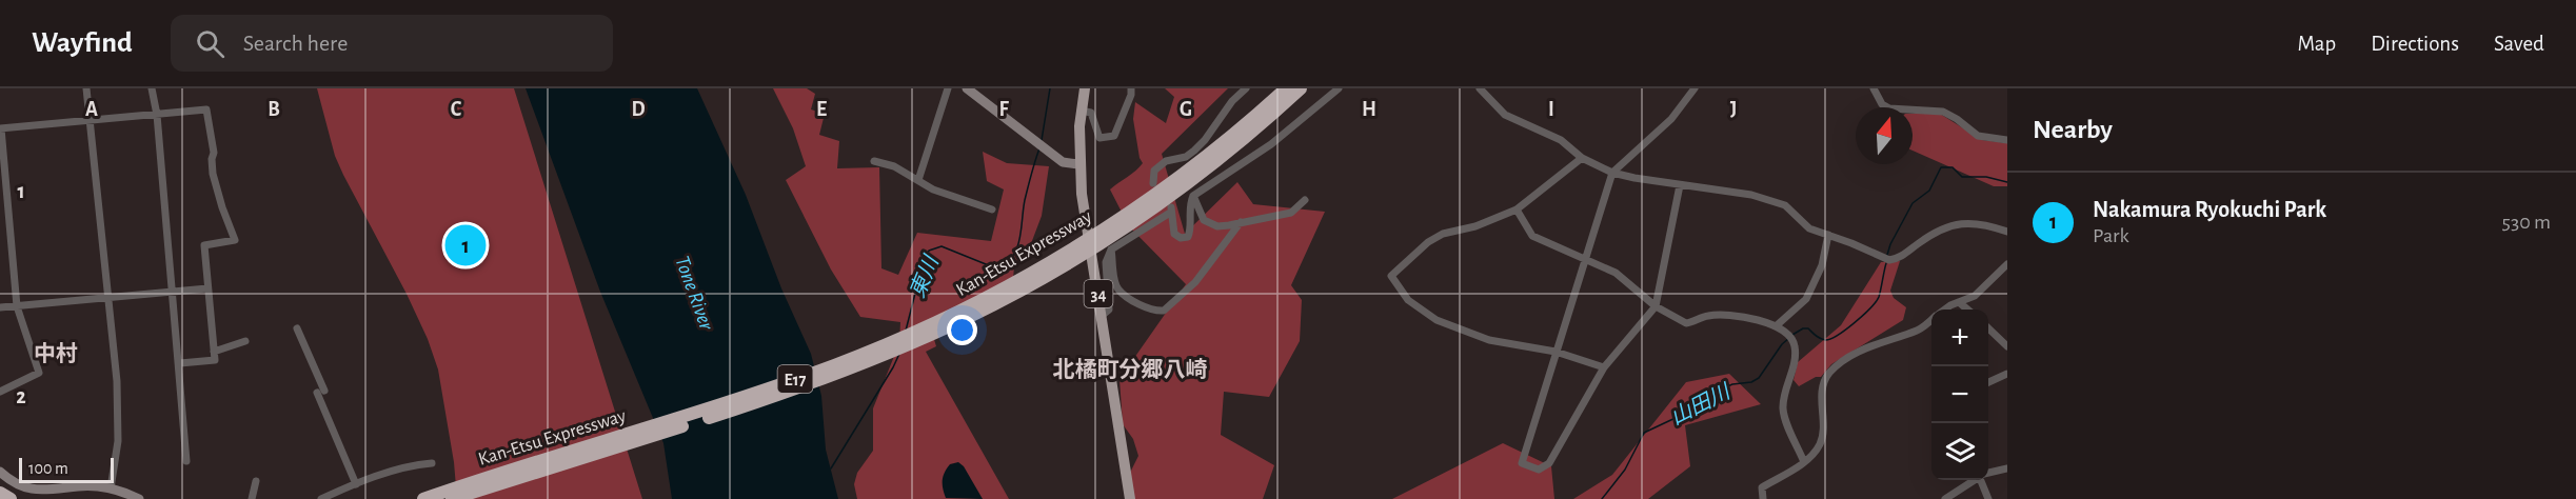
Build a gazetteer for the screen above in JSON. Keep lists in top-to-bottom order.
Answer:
{
  "streets": {
    "highway": ["Kan-Etsu Expressway", "E17"],
    "main road": ["34"]
  },
  "districts": ["中村", "北橘町分郷八崎"],
  "water": ["東川", "Tone River", "山田川"],
  "scale_bar": "100 m",
  "north": "top",
  "page": {
    "header": "Wayfind",
    "search": "Search here",
    "nav": ["Map", "Directions", "Saved"],
    "heading": "Nearby",
    "list": [
      {
        "mark": "1",
        "name": "Nakamura Ryokuchi Park",
        "note": "Park",
        "value": "530 m"
      }
    ],
    "pins": "1",
    "map_buttons": ["+", "−"],
    "scale": "100 m"
  },
  "grid": {
    "columns": [
      "A",
      "B",
      "C",
      "D",
      "E",
      "F",
      "G",
      "H",
      "I",
      "J"
    ],
    "rows": ["1", "2"]
  }
}
